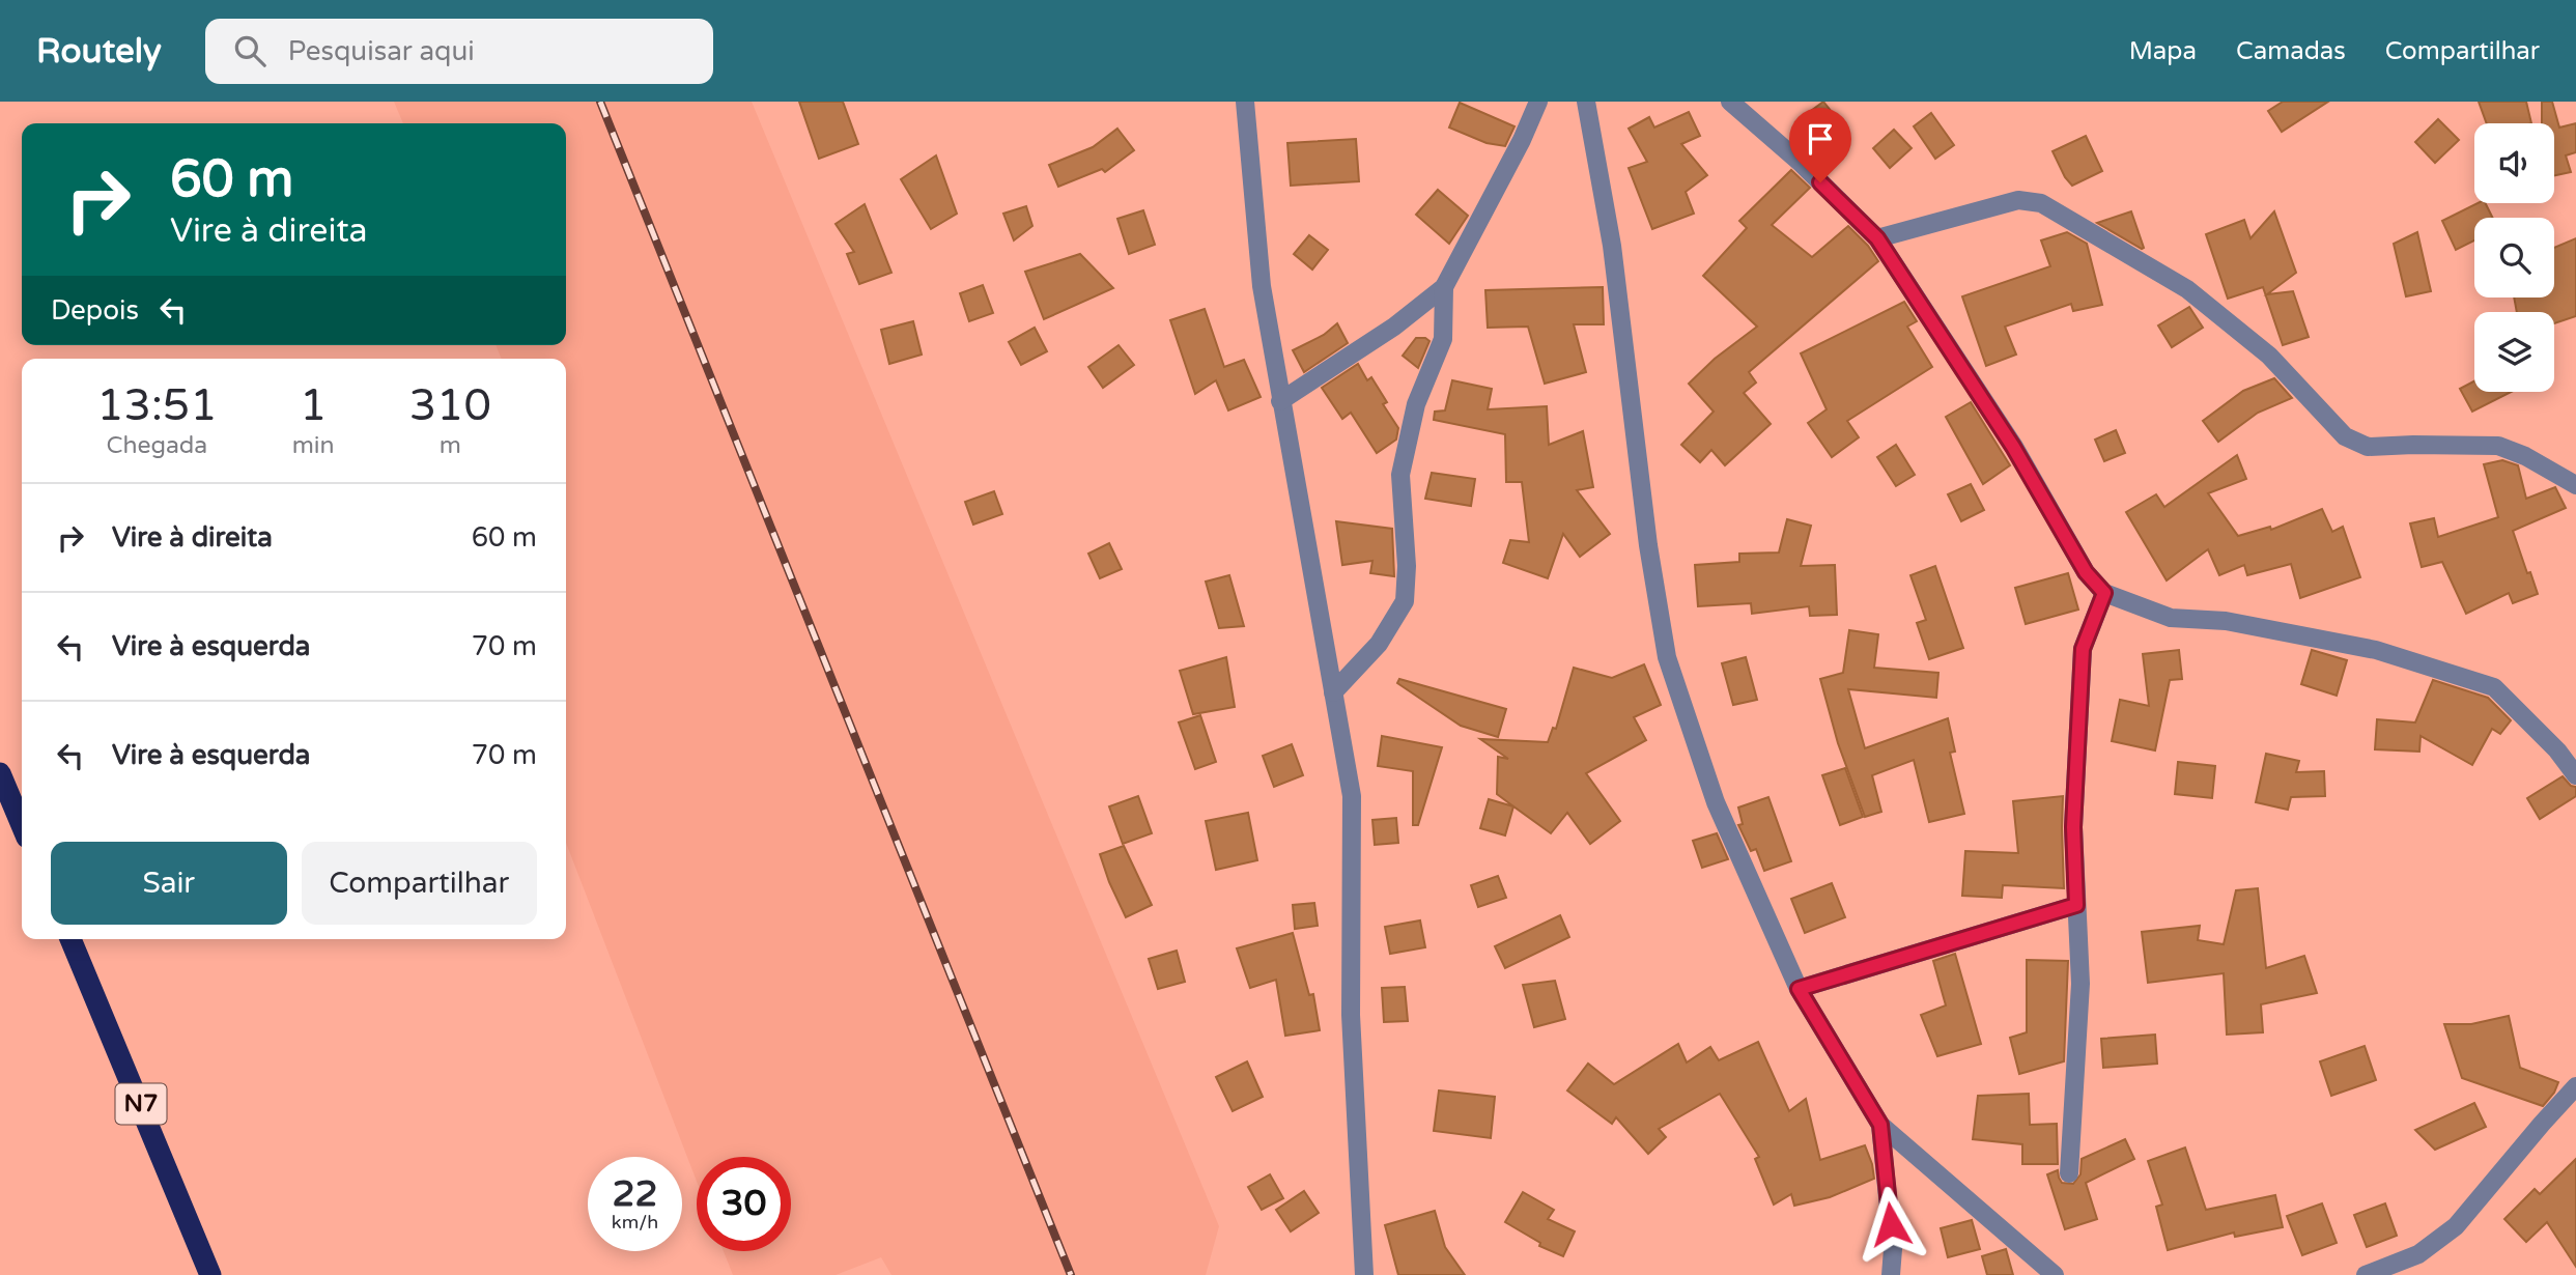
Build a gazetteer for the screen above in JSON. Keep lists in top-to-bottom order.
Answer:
{
  "streets": {
    "highway": ["N7"]
  },
  "page": {
    "header": "Routely",
    "search": "Pesquisar aqui",
    "nav": ["Mapa", "Camadas", "Compartilhar"],
    "turn": ["60 m", "Vire à direita"],
    "then": "Depois",
    "eta": [
      "13:51",
      "Chegada",
      "1",
      "min",
      "310",
      "m"
    ],
    "list": [
      {
        "name": "Vire à direita",
        "value": "60 m"
      },
      {
        "name": "Vire à esquerda",
        "value": "70 m"
      },
      {
        "name": "Vire à esquerda",
        "value": "70 m"
      }
    ],
    "buttons": ["Sair", "Compartilhar"],
    "speed": "22 km/h",
    "limit": "30"
  }
}
